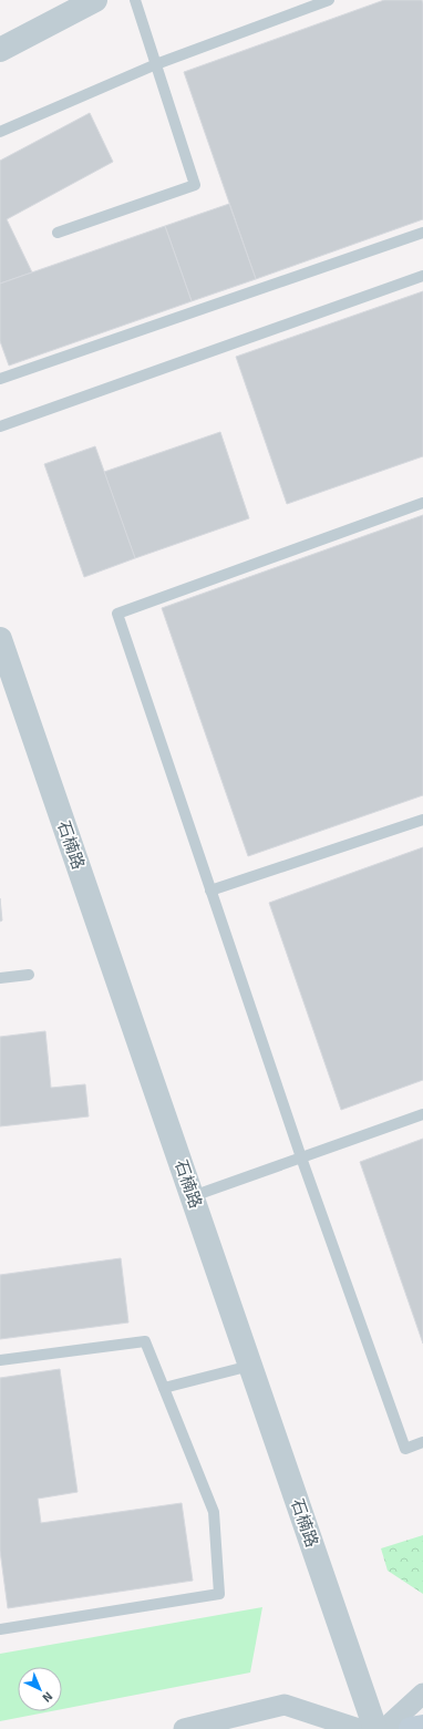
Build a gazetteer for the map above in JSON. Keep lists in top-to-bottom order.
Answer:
{
  "streets": {
    "street": ["石楠路"]
  },
  "north": "bottom right"
}
